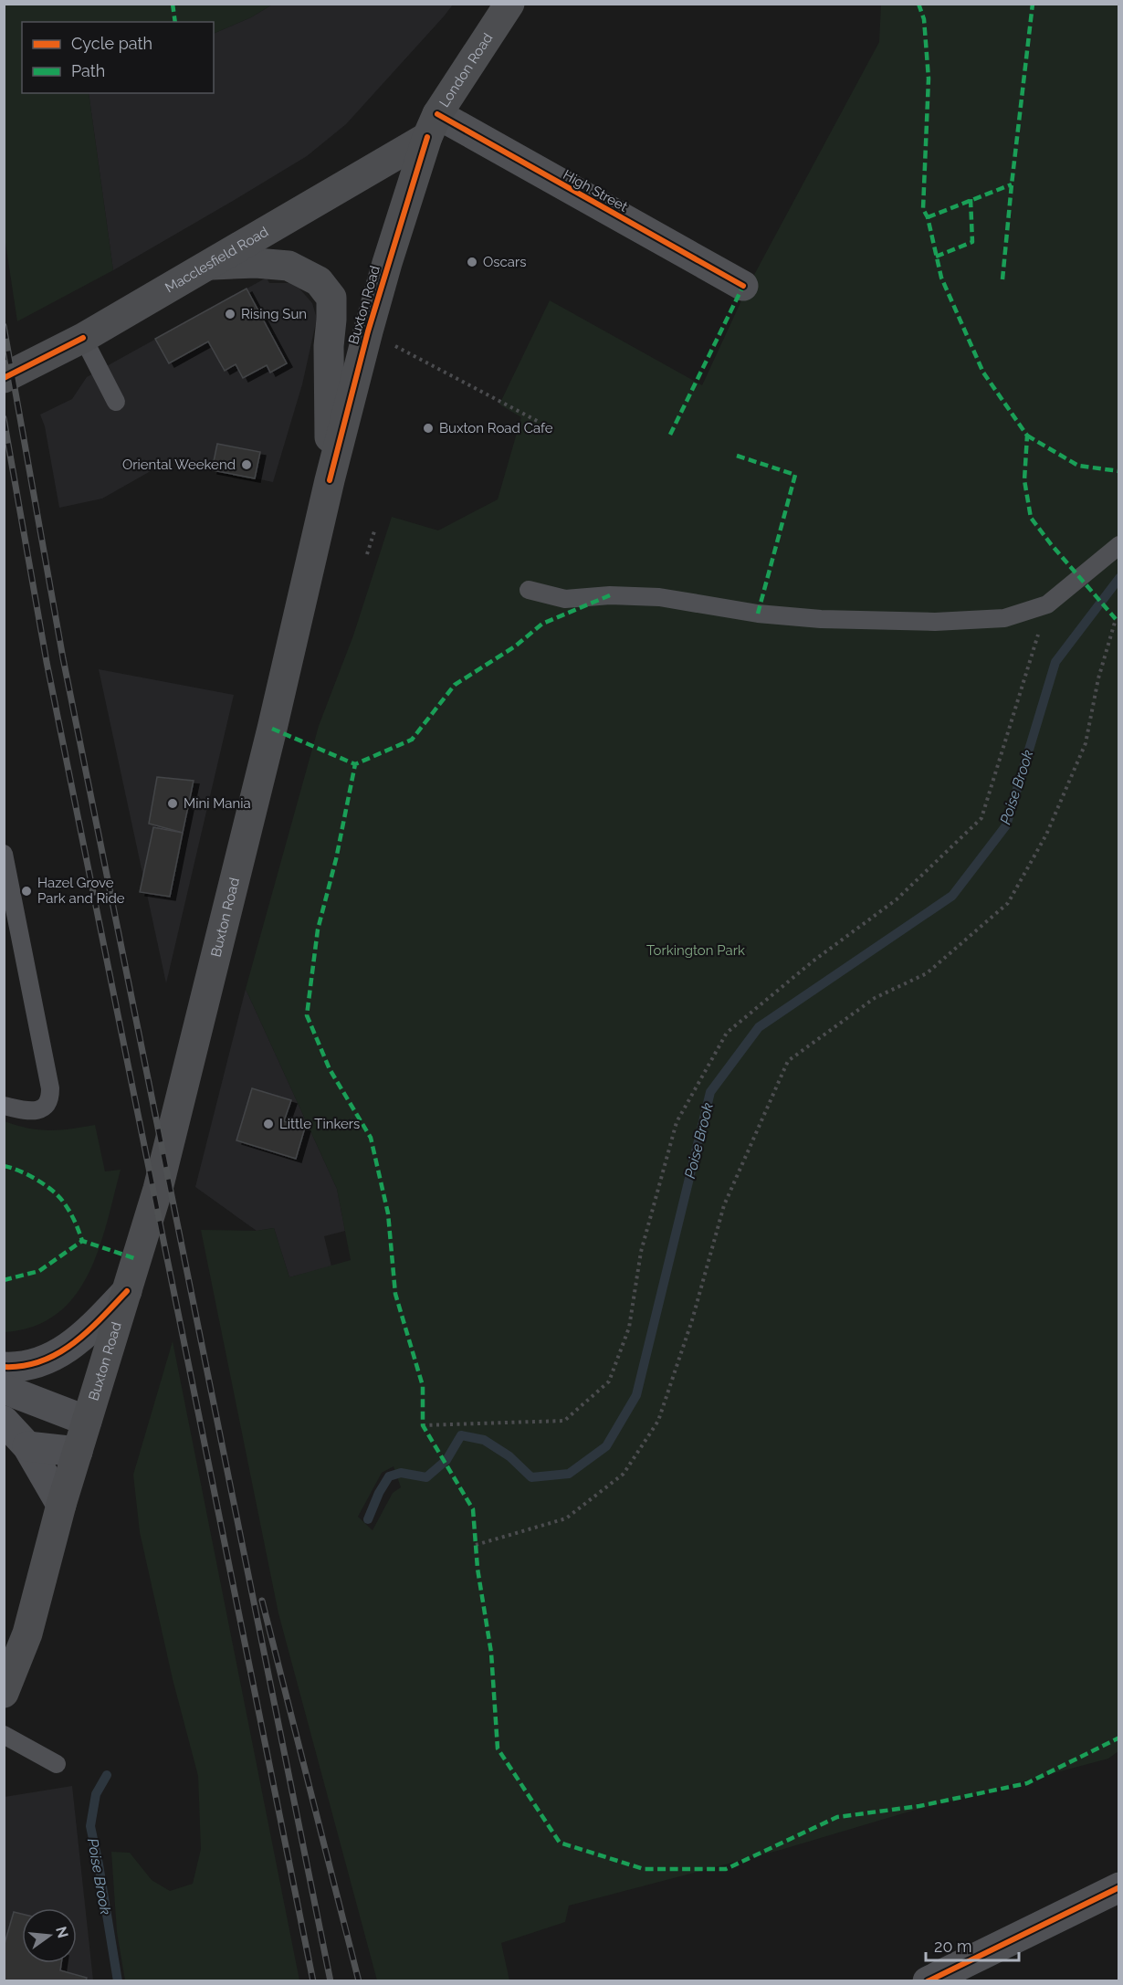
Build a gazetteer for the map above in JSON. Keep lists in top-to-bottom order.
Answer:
{
  "streets": {
    "highway": ["London Road", "Macclesfield Road", "Buxton Road"],
    "street": ["High Street"]
  },
  "crossings": [
    ["London Road", "High Street"],
    ["London Road", "Macclesfield Road"],
    ["London Road", "Buxton Road"],
    ["High Street", "Macclesfield Road"],
    ["High Street", "Buxton Road"],
    ["Macclesfield Road", "Buxton Road"]
  ],
  "water": ["Poise Brook"],
  "parks": ["Torkington Park"],
  "places": [
    "Oscars",
    "Rising Sun",
    "Buxton Road Cafe",
    "Oriental Weekend",
    "Mini Mania",
    "Hazel Grove Park and Ride",
    "Little Tinkers"
  ],
  "legend": ["Cycle path", "Path"],
  "scale_bar": "20 m",
  "north": "right"
}
